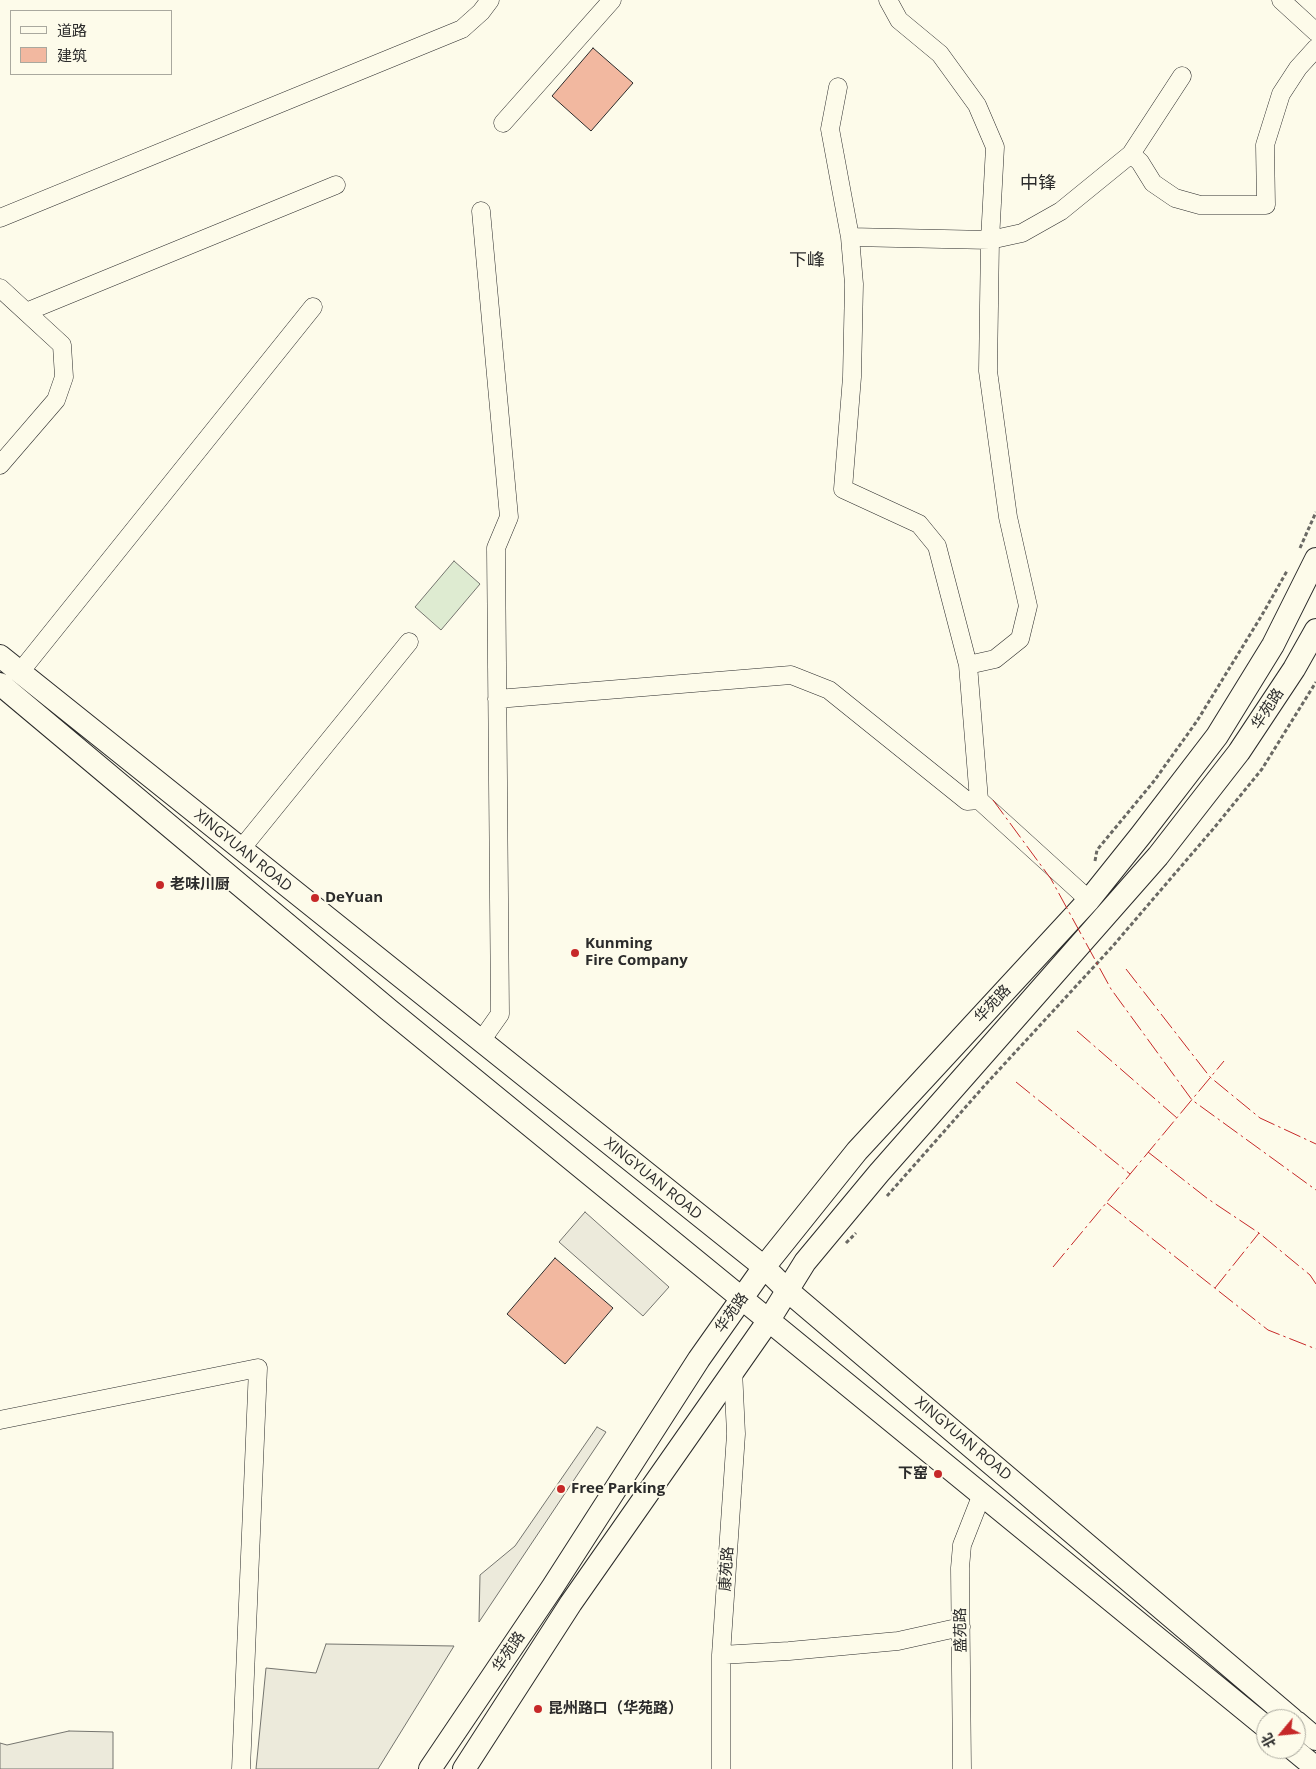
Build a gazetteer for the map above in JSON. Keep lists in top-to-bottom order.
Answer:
{
  "streets": {
    "main road": ["华苑路", "XINGYUAN ROAD"],
    "street": ["康苑路", "盛苑路"]
  },
  "crossings": [
    ["华苑路", "XINGYUAN ROAD"],
    ["华苑路", "康苑路"],
    ["XINGYUAN ROAD", "盛苑路"]
  ],
  "districts": ["中锋", "下峰"],
  "places": [
    "老味川厨",
    "DeYuan",
    "Kunming Fire Company",
    "下窑",
    "Free Parking",
    "昆州路口（华苑路）"
  ],
  "legend": ["道路", "建筑"],
  "north": "bottom left"
}
